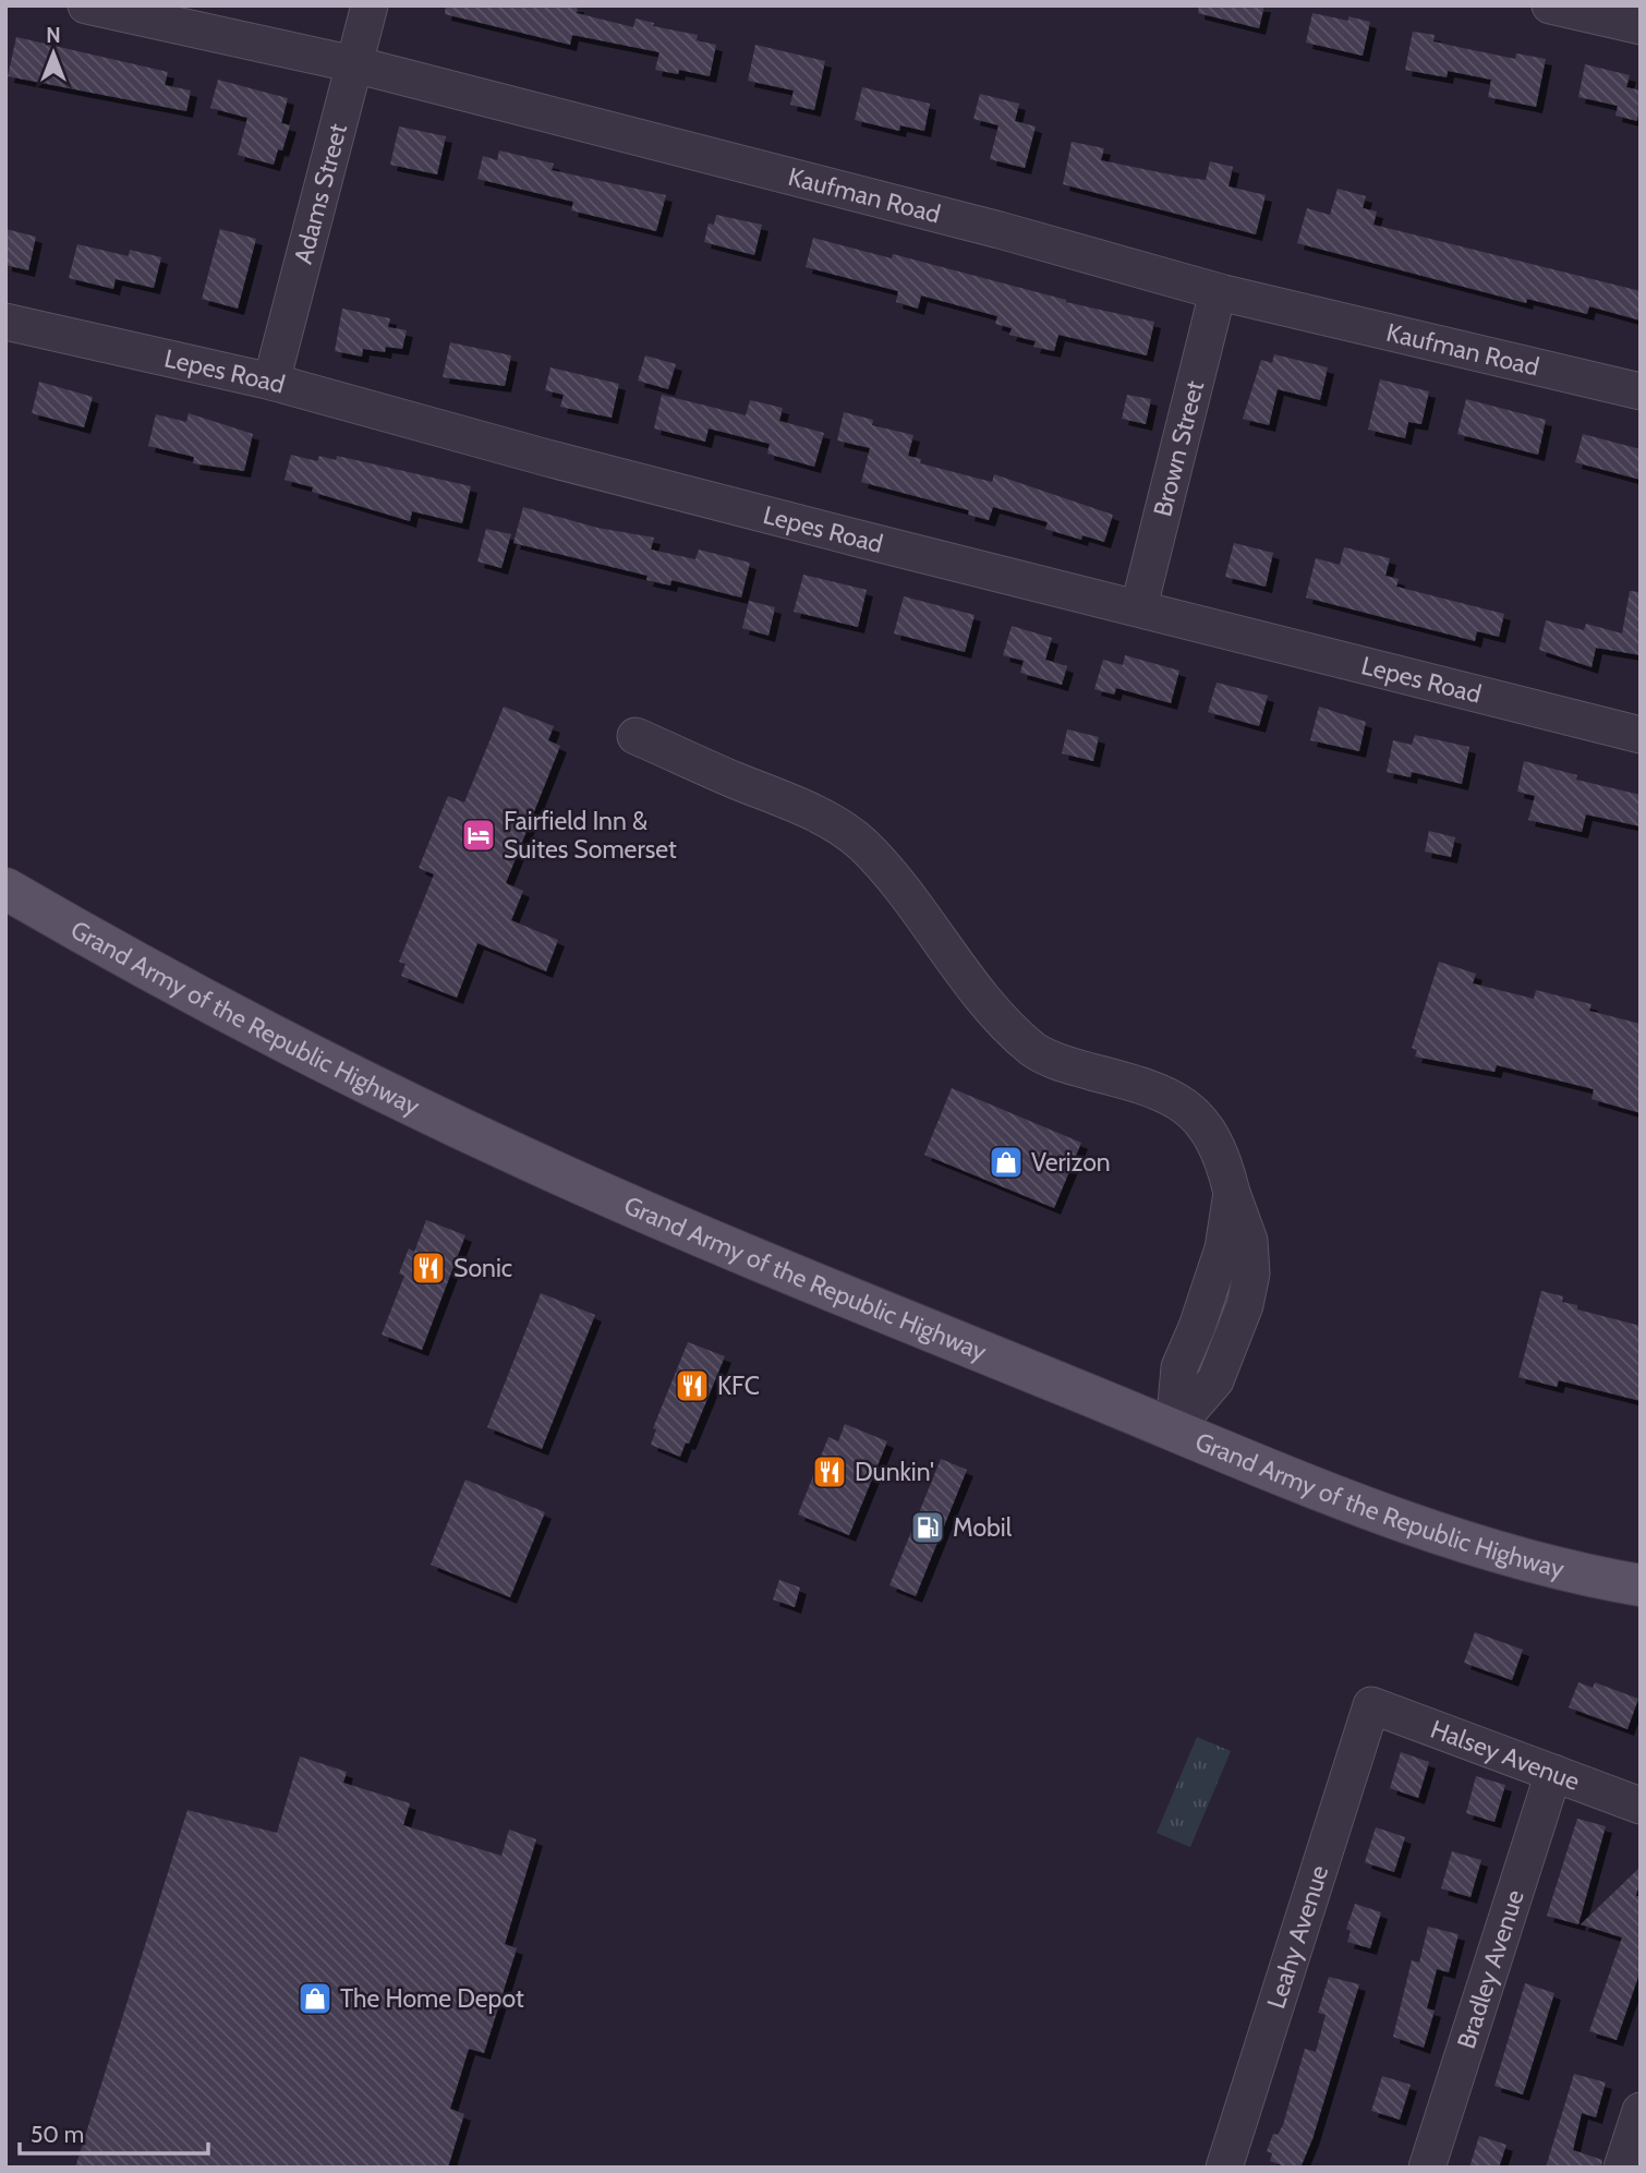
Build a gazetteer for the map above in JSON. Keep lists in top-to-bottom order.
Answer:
{
  "streets": {
    "main road": ["Grand Army of the Republic Highway"],
    "street": [
      "Adams Street",
      "Kaufman Road",
      "Lepes Road",
      "Brown Street",
      "Halsey Avenue",
      "Leahy Avenue",
      "Bradley Avenue"
    ]
  },
  "crossings": [
    ["Adams Street", "Kaufman Road"],
    ["Adams Street", "Lepes Road"],
    ["Kaufman Road", "Brown Street"],
    ["Lepes Road", "Brown Street"],
    ["Halsey Avenue", "Leahy Avenue"],
    ["Halsey Avenue", "Bradley Avenue"]
  ],
  "places": {
    "hotel": ["Fairfield Inn & Suites Somerset"],
    "shop": ["Verizon", "The Home Depot"],
    "restaurant": ["Sonic", "KFC", "Dunkin'"],
    "fuel station": ["Mobil"]
  },
  "scale_bar": "50 m",
  "north": "top"
}
